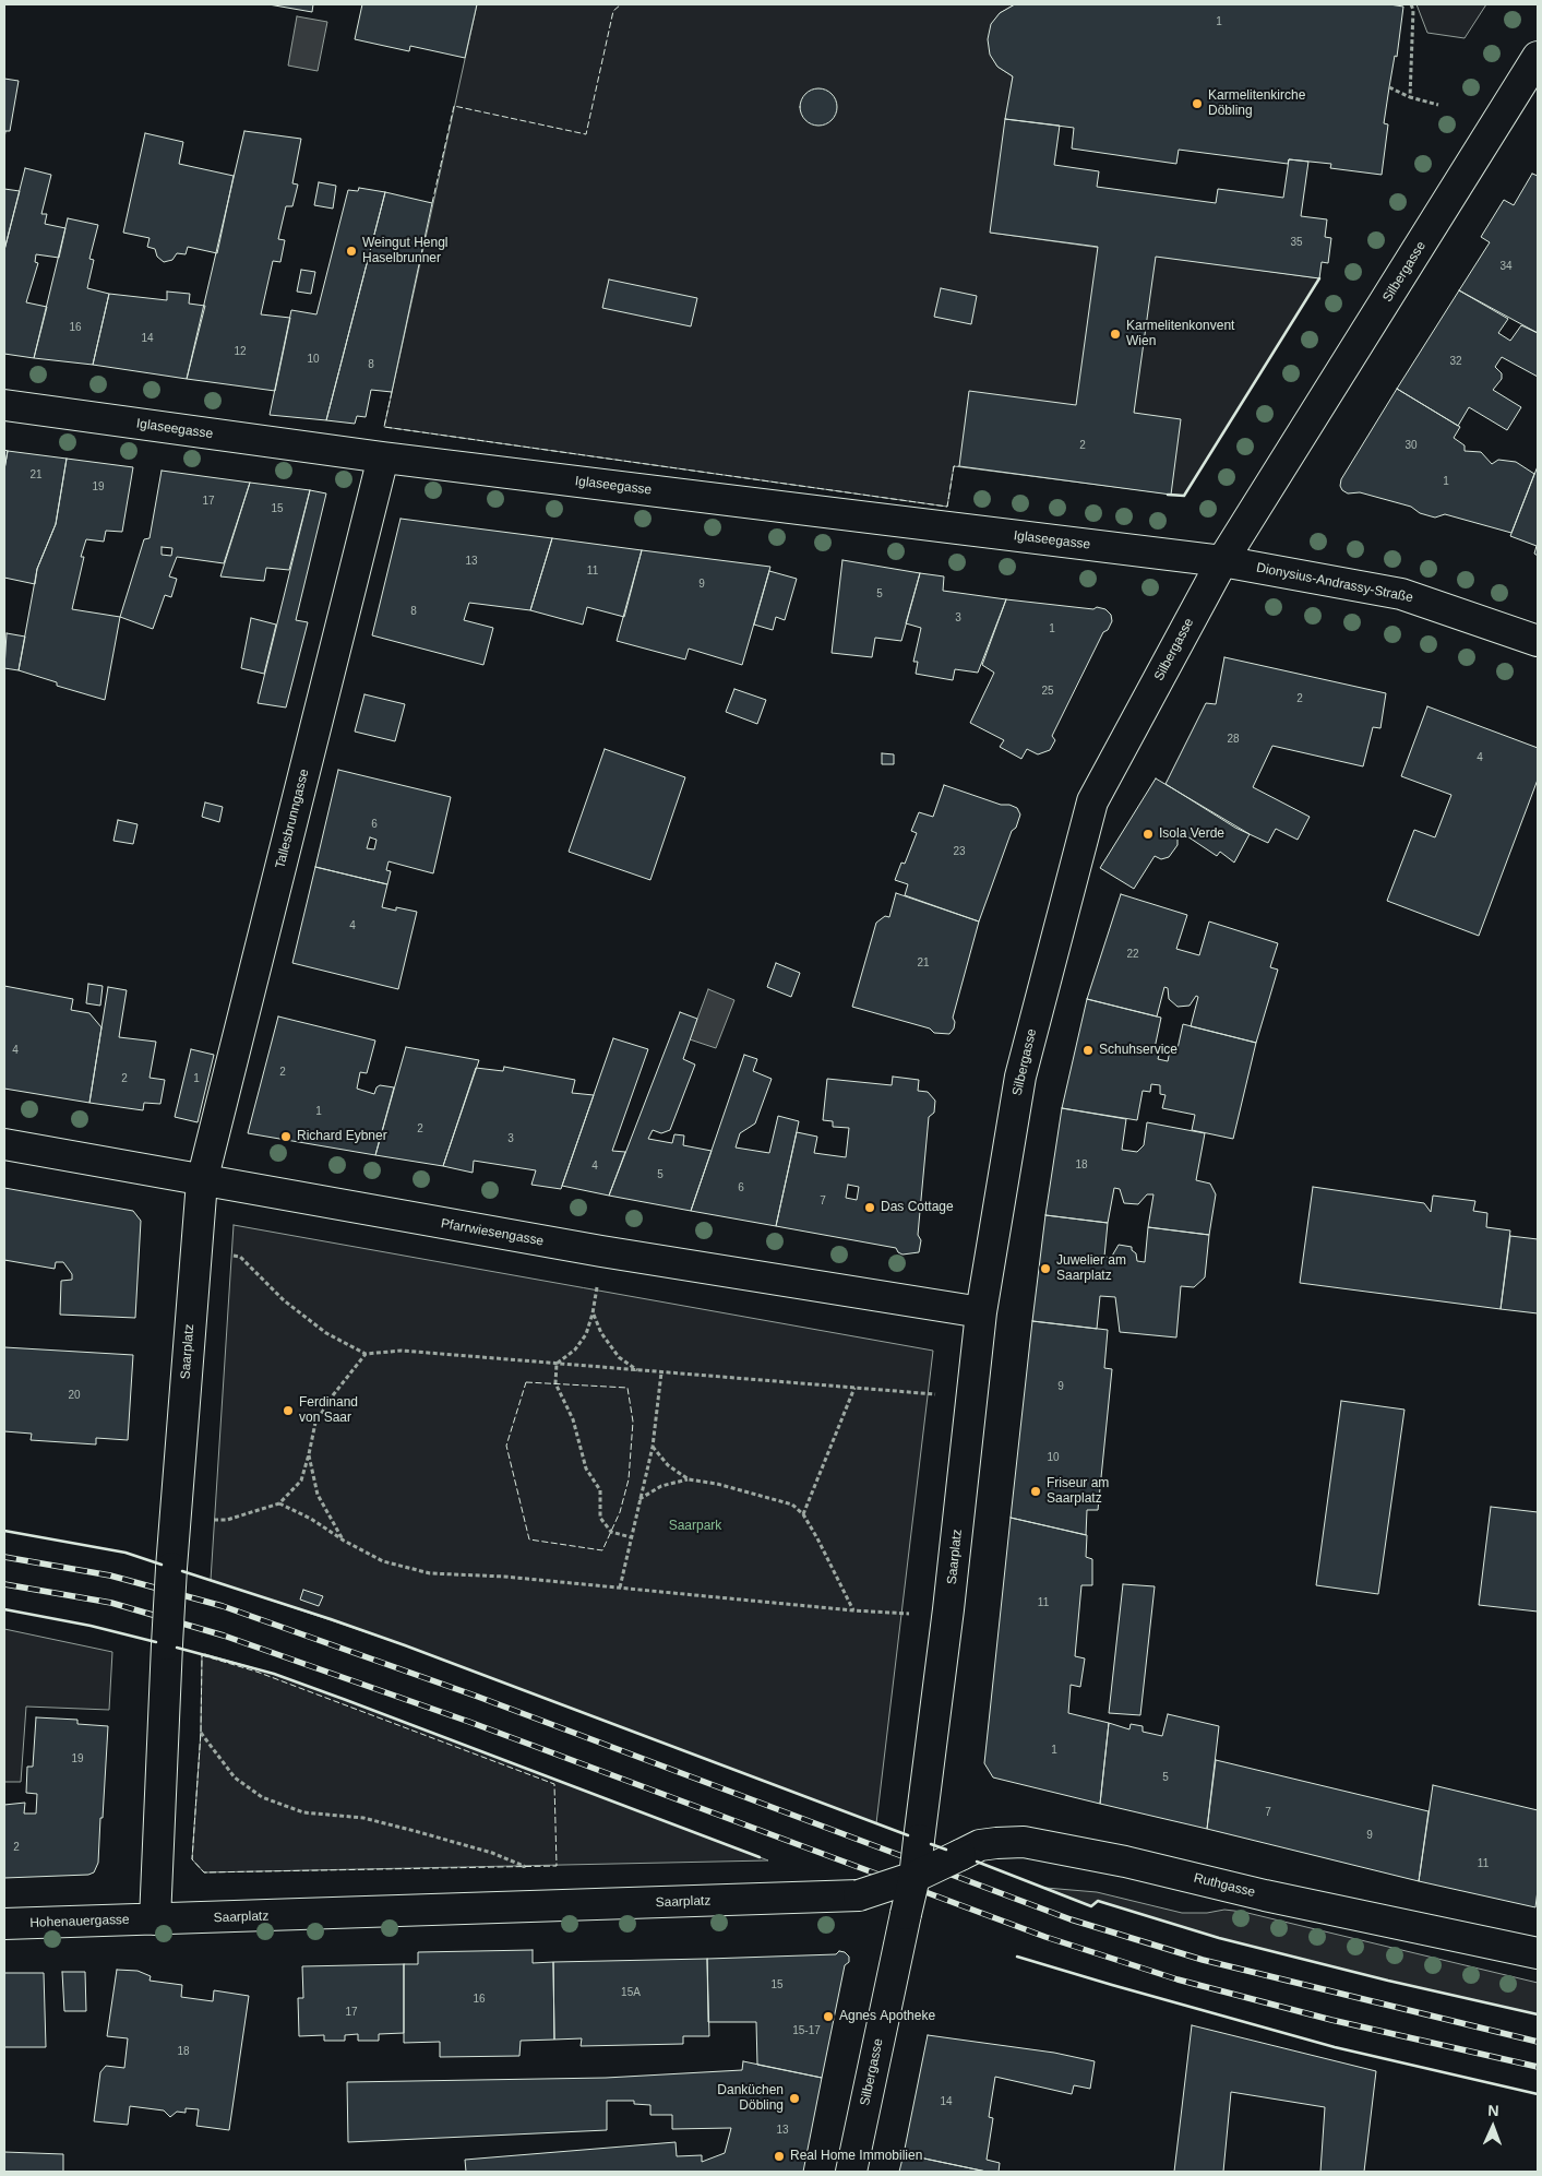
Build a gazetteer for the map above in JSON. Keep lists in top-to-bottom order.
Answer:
{
  "streets": {
    "street": [
      "Silbergasse",
      "Iglaseegasse",
      "Dionysius-Andrassy-Straße",
      "Tallesbrunngasse",
      "Pfarrwiesengasse",
      "Saarplatz",
      "Ruthgasse",
      "Hohenauergasse"
    ]
  },
  "crossings": [
    ["Silbergasse", "Iglaseegasse"],
    ["Silbergasse", "Dionysius-Andrassy-Straße"],
    ["Silbergasse", "Pfarrwiesengasse"],
    ["Silbergasse", "Saarplatz"],
    ["Silbergasse", "Ruthgasse"],
    ["Iglaseegasse", "Dionysius-Andrassy-Straße"],
    ["Iglaseegasse", "Tallesbrunngasse"],
    ["Tallesbrunngasse", "Pfarrwiesengasse"],
    ["Tallesbrunngasse", "Saarplatz"],
    ["Pfarrwiesengasse", "Saarplatz"],
    ["Saarplatz", "Ruthgasse"],
    ["Saarplatz", "Hohenauergasse"]
  ],
  "parks": ["Saarpark"],
  "places": [
    "Karmelitenkirche Döbling",
    "Weingut Hengl Haselbrunner",
    "Karmelitenkonvent Wien",
    "Isola Verde",
    "Schuhservice",
    "Richard Eybner",
    "Das Cottage",
    "Juwelier am Saarplatz",
    "Ferdinand von Saar",
    "Friseur am Saarplatz",
    "Agnes Apotheke",
    "Danküchen Döbling",
    "Real Home Immobilien"
  ],
  "house_numbers": [
    "1",
    "35",
    "34",
    "16",
    "14",
    "12",
    "10",
    "32",
    "8",
    "2",
    "30",
    "21",
    "1",
    "19",
    "17",
    "15",
    "13",
    "11",
    "9",
    "5",
    "8",
    "3",
    "1",
    "25",
    "2",
    "28",
    "4",
    "6",
    "23",
    "4",
    "22",
    "21",
    "4",
    "2",
    "2",
    "1",
    "1",
    "2",
    "3",
    "18",
    "4",
    "5",
    "6",
    "7",
    "9",
    "20",
    "10",
    "11",
    "1",
    "19",
    "5",
    "7",
    "9",
    "2",
    "11",
    "15",
    "15A",
    "16",
    "17",
    "15-17",
    "18",
    "14",
    "13"
  ],
  "north": "top"
}
